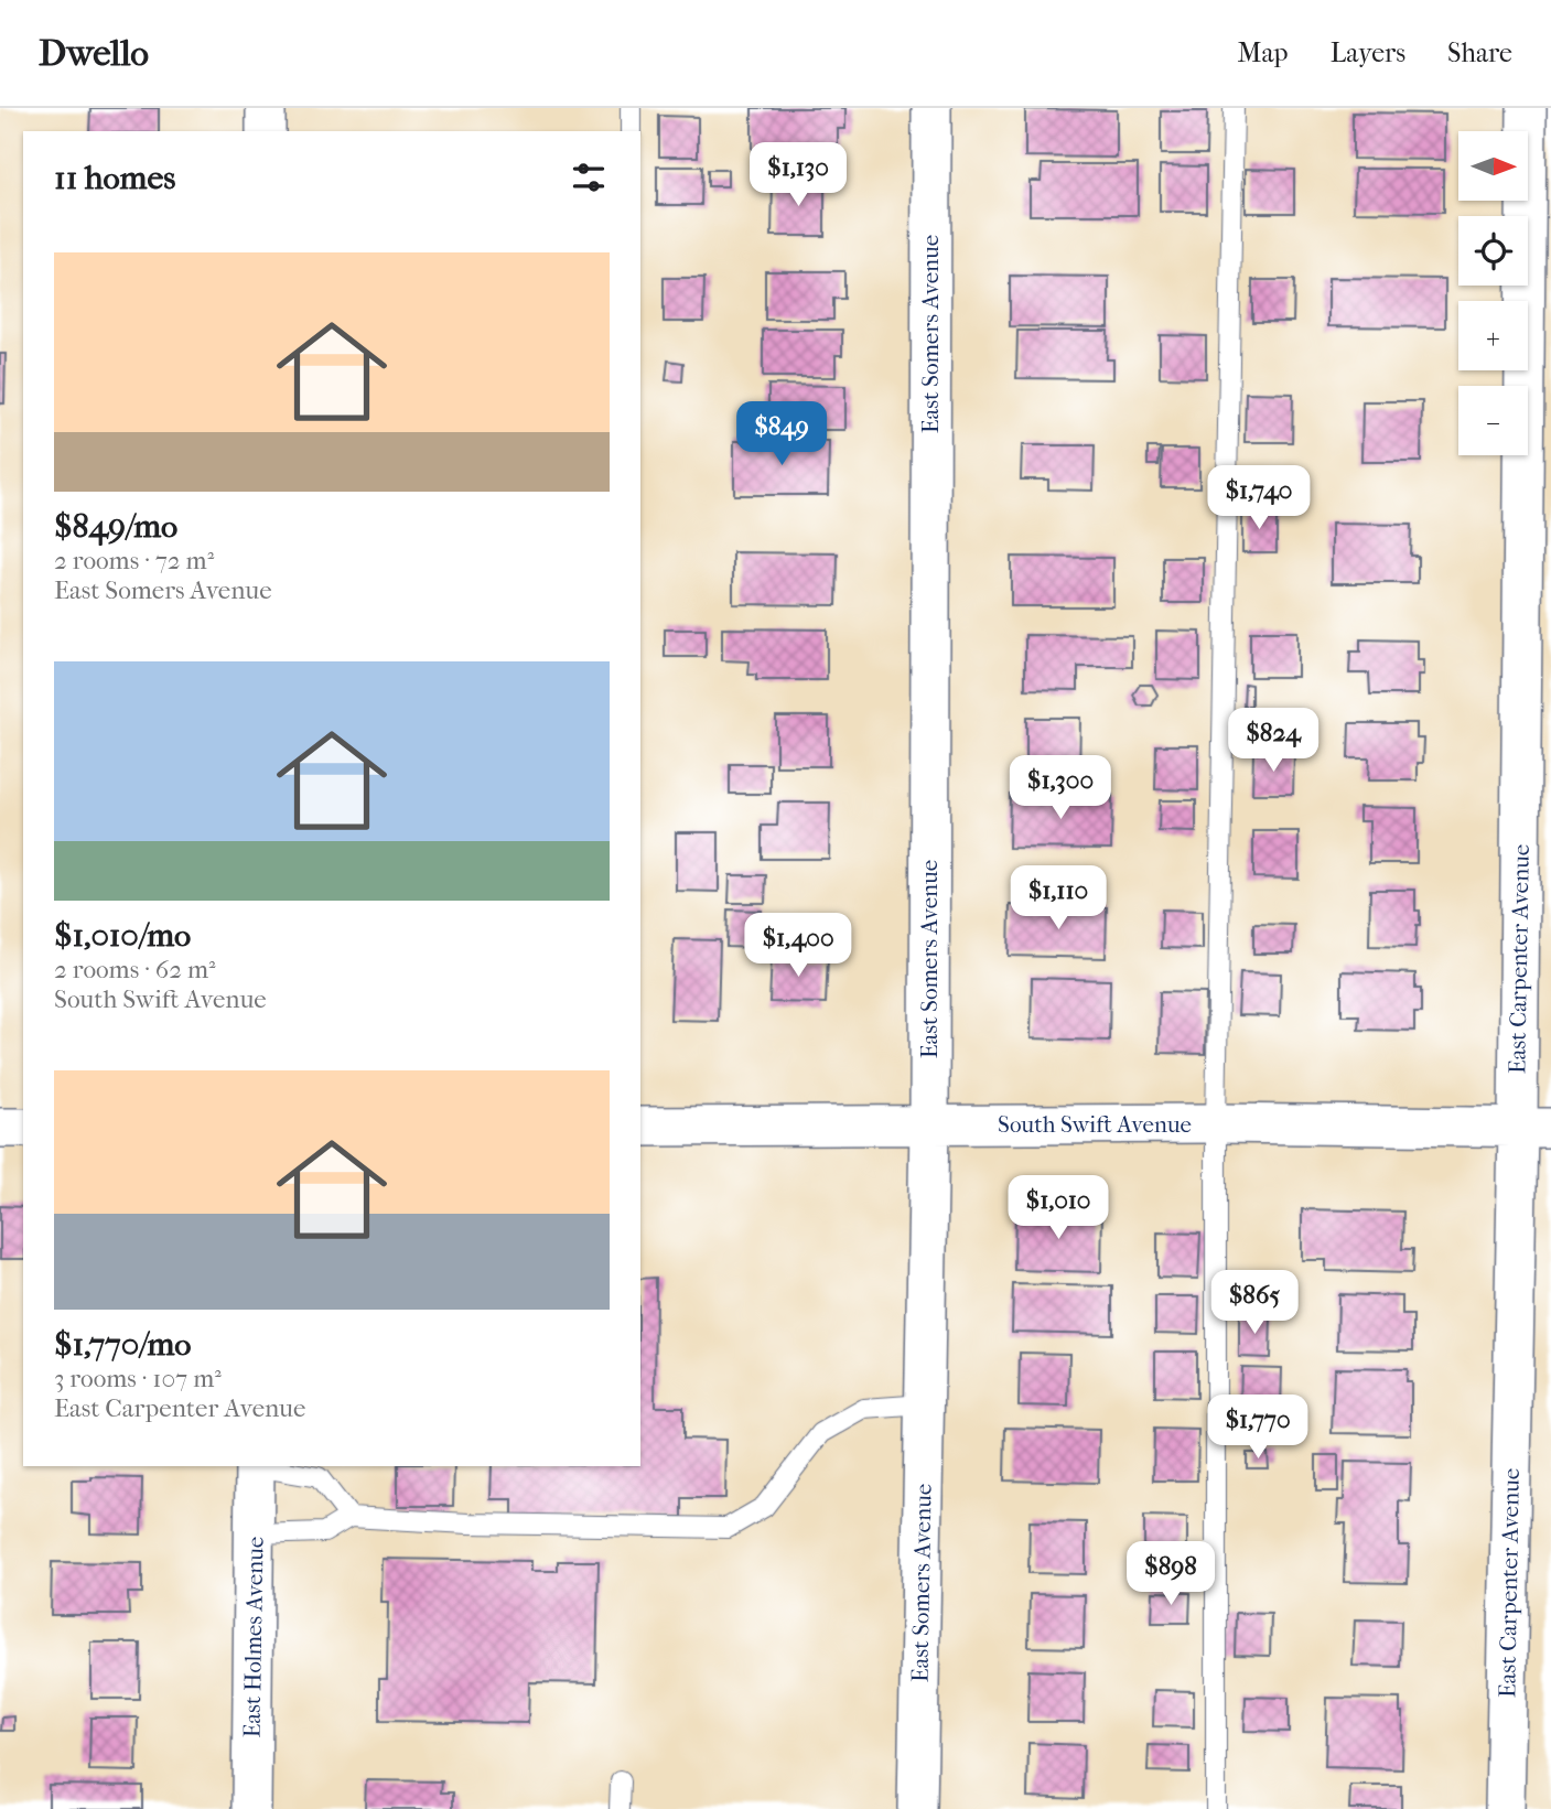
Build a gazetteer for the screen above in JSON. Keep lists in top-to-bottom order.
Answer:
{
  "streets": {
    "street": [
      "East Somers Avenue",
      "East Carpenter Avenue",
      "South Swift Avenue",
      "East Holmes Avenue"
    ]
  },
  "crossings": [
    ["East Somers Avenue", "South Swift Avenue"],
    ["East Carpenter Avenue", "South Swift Avenue"]
  ],
  "north": "right",
  "page": {
    "header": "Dwello",
    "nav": ["Map", "Layers", "Share"],
    "map_buttons": ["+", "−"],
    "heading": "11 homes",
    "price": [
      "$1,130",
      "$849",
      "$1,740",
      "$824",
      "$1,300",
      "$1,110",
      "$1,400",
      "$1,010",
      "$865",
      "$1,770",
      "$898"
    ],
    "list": [
      {
        "name": "$849/mo",
        "note": "2 rooms · 72 m² · East Somers Avenue"
      },
      {
        "name": "$1,010/mo",
        "note": "2 rooms · 62 m² · South Swift Avenue"
      },
      {
        "name": "$1,770/mo",
        "note": "3 rooms · 107 m² · East Carpenter Avenue"
      }
    ]
  }
}
